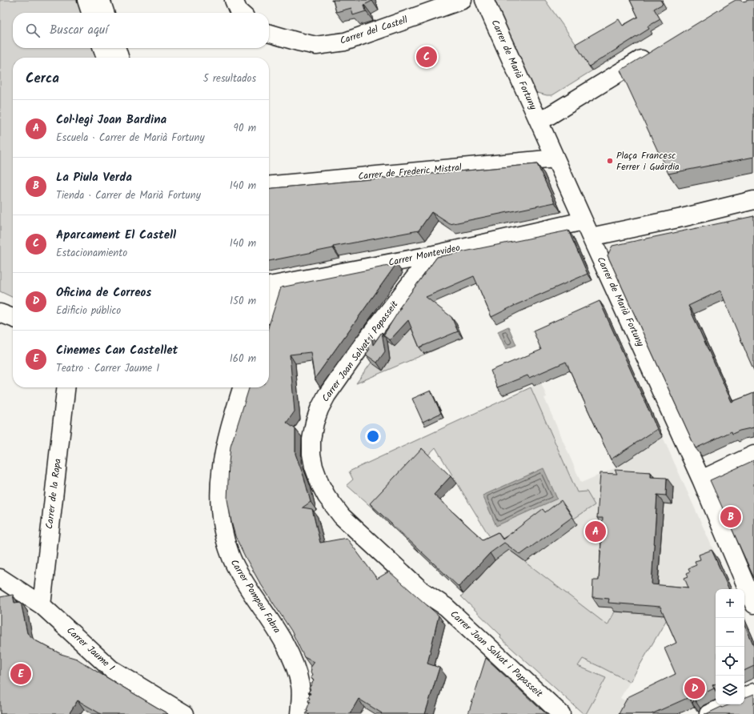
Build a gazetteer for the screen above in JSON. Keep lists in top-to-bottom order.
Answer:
{
  "streets": {
    "street": [
      "Carrer del Castell",
      "Carrer de Marià Fortuny",
      "Carrer de Frederic Mistral",
      "Carrer Montevideo",
      "Carrer Joan Salvat i Papasseit",
      "Carrer de la Rapa",
      "Carrer Pompeu Fabra",
      "Carrer Jaume I"
    ]
  },
  "crossings": [
    ["Carrer de Marià Fortuny", "Carrer de Frederic Mistral"],
    ["Carrer de Marià Fortuny", "Carrer Montevideo"],
    ["Carrer Montevideo", "Carrer Joan Salvat i Papasseit"],
    ["Carrer de la Rapa", "Carrer Jaume I"]
  ],
  "places": ["Plaça Francesc Ferrer i Guàrdia"],
  "page": {
    "search": "Buscar aquí",
    "pins": [
      "C",
      "B",
      "A",
      "E",
      "D"
    ],
    "heading": ["Cerca", "5 resultados"],
    "list": [
      {
        "mark": "A",
        "name": "Col·legi Joan Bardina",
        "note": "Escuela · Carrer de Marià Fortuny",
        "value": "90 m"
      },
      {
        "mark": "B",
        "name": "La Piula Verda",
        "note": "Tienda · Carrer de Marià Fortuny",
        "value": "140 m"
      },
      {
        "mark": "C",
        "name": "Aparcament El Castell",
        "note": "Estacionamiento",
        "value": "140 m"
      },
      {
        "mark": "D",
        "name": "Oficina de Correos",
        "note": "Edificio público",
        "value": "150 m"
      },
      {
        "mark": "E",
        "name": "Cinemes Can Castellet",
        "note": "Teatro · Carrer Jaume I",
        "value": "160 m"
      }
    ],
    "map_buttons": ["+", "−"]
  }
}
